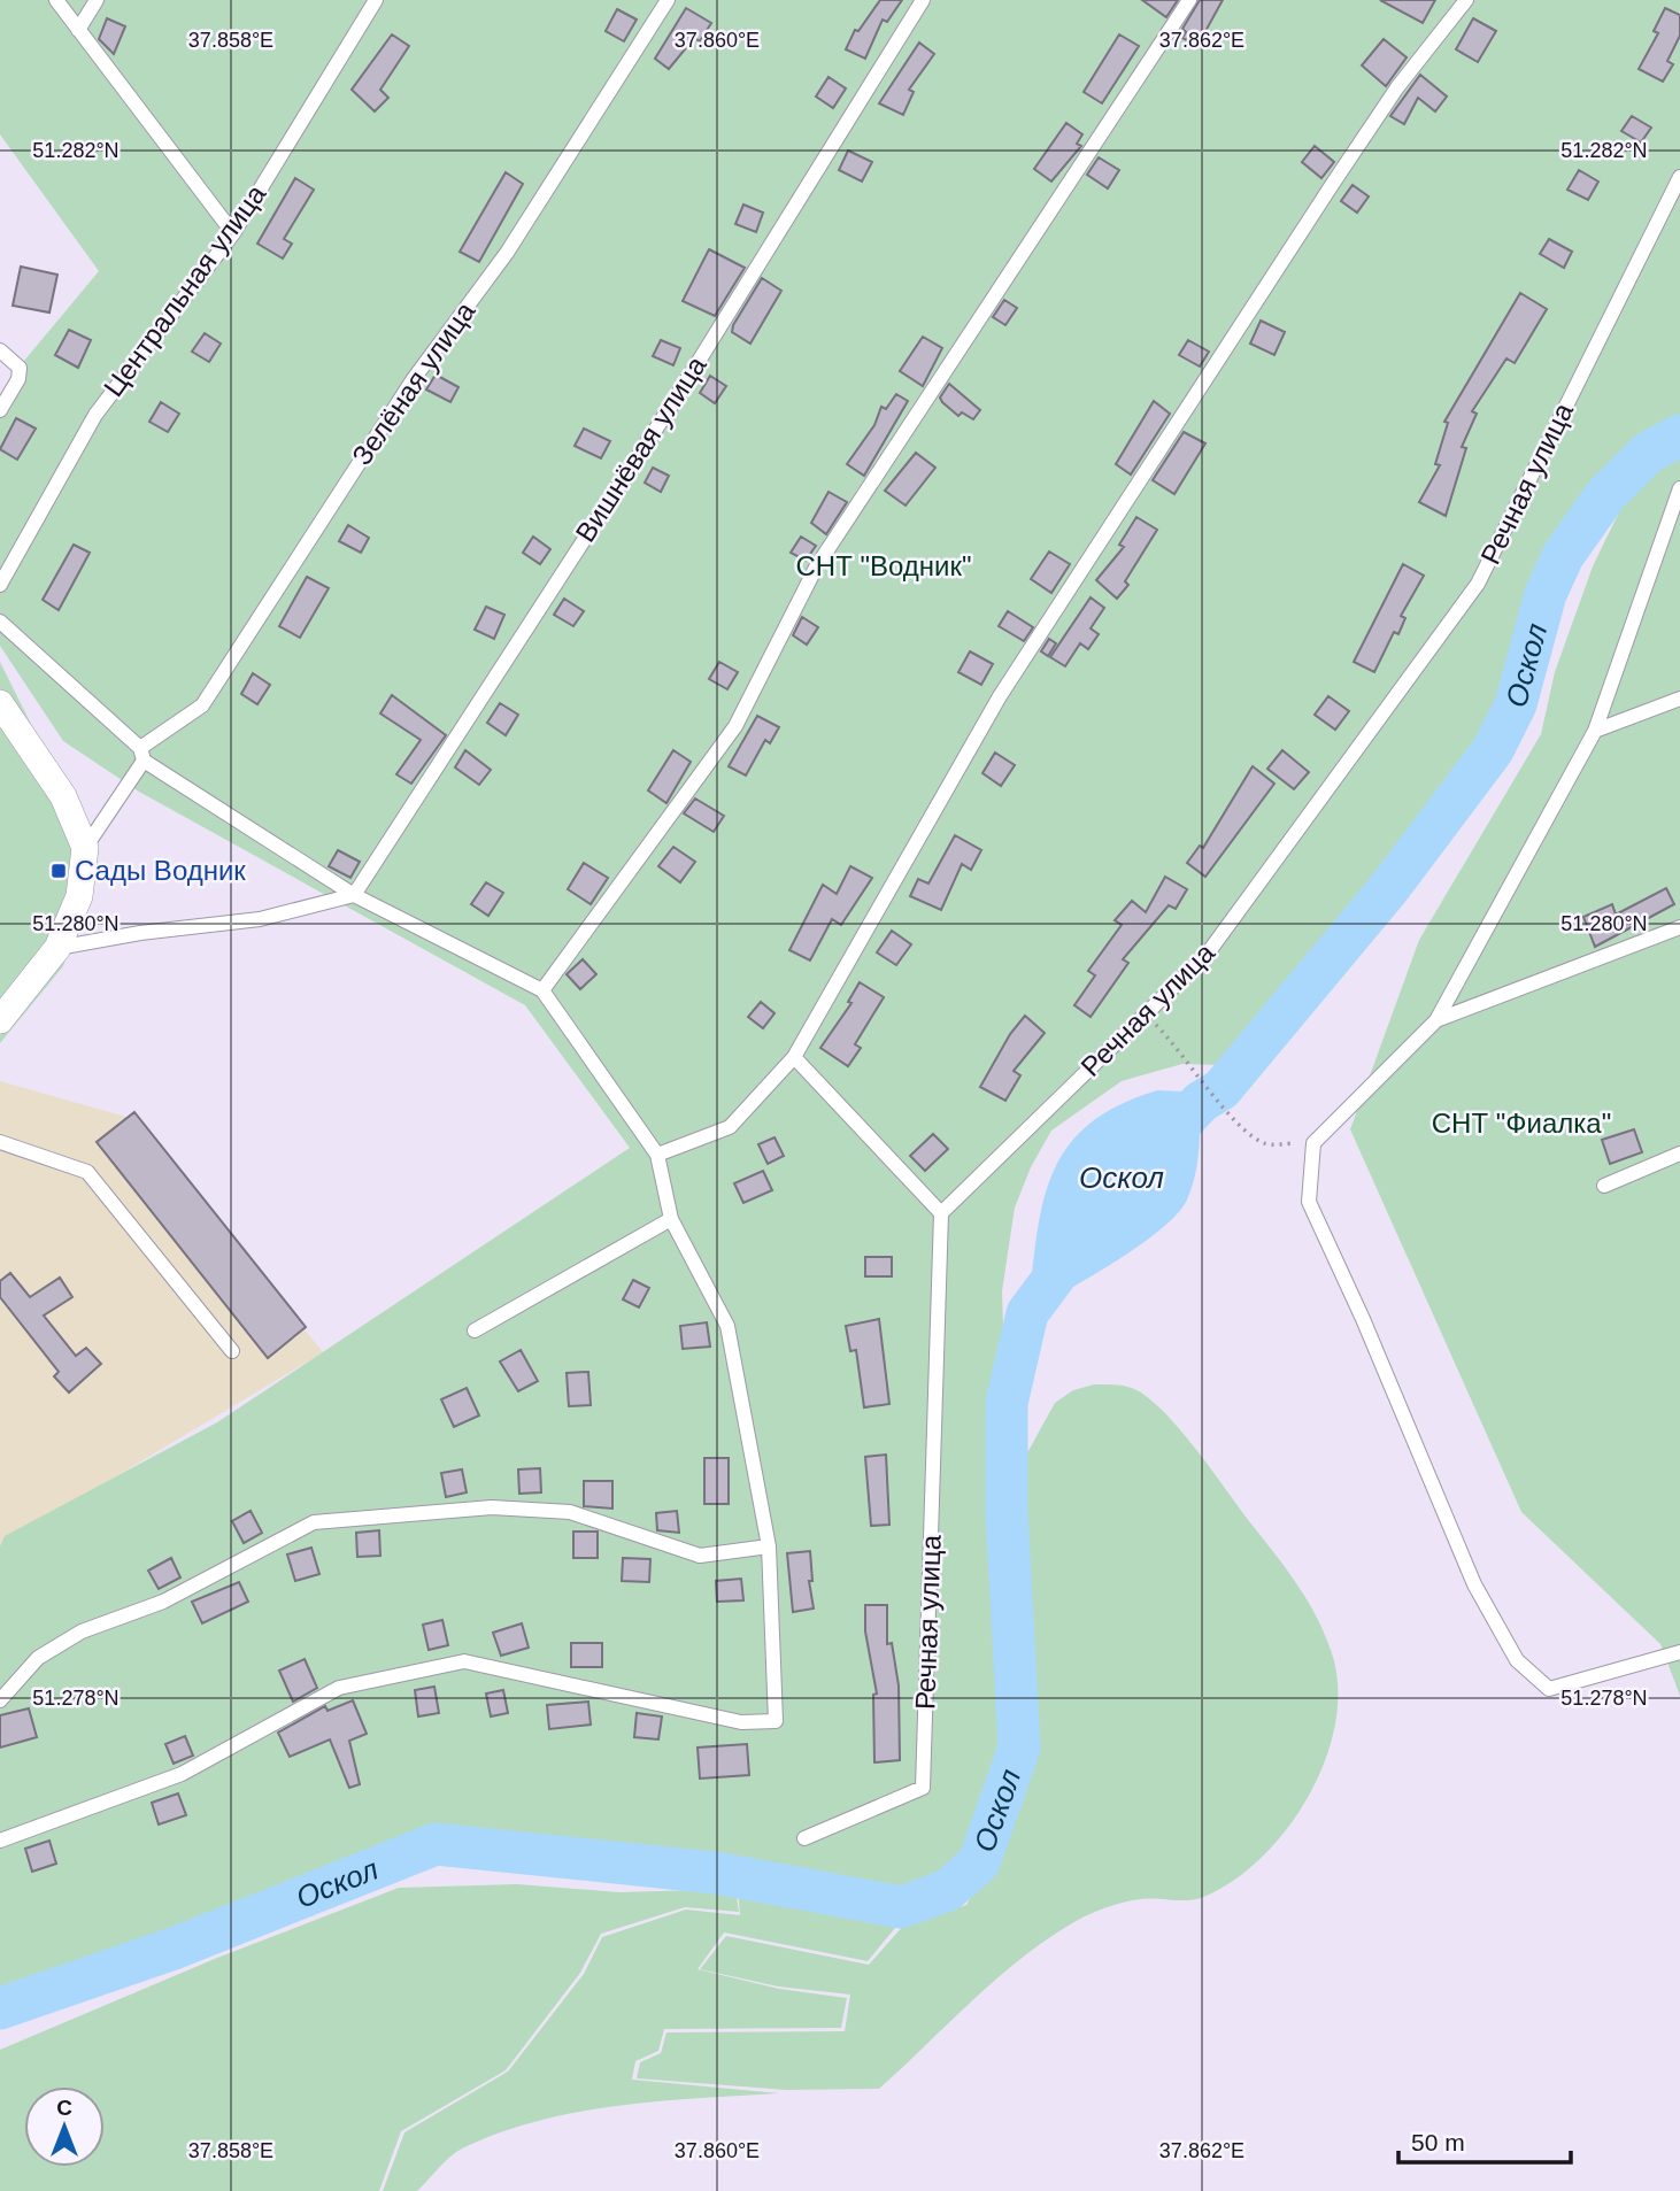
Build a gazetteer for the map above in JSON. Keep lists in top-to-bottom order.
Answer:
{
  "streets": {
    "lane": [
      "Центральная улица",
      "Зелёная улица",
      "Вишнёвая улица",
      "Речная улица"
    ]
  },
  "water": ["Оскол"],
  "parks": ["СНТ \"Водник\"", "СНТ \"Фиалка\""],
  "places": {
    "transit": ["Сады Водник"]
  },
  "scale_bar": "50 m",
  "north": "top",
  "coordinates": [
    "37.858°E",
    "37.860°E",
    "37.862°E",
    "51.282°N",
    "51.280°N",
    "51.278°N"
  ]
}
